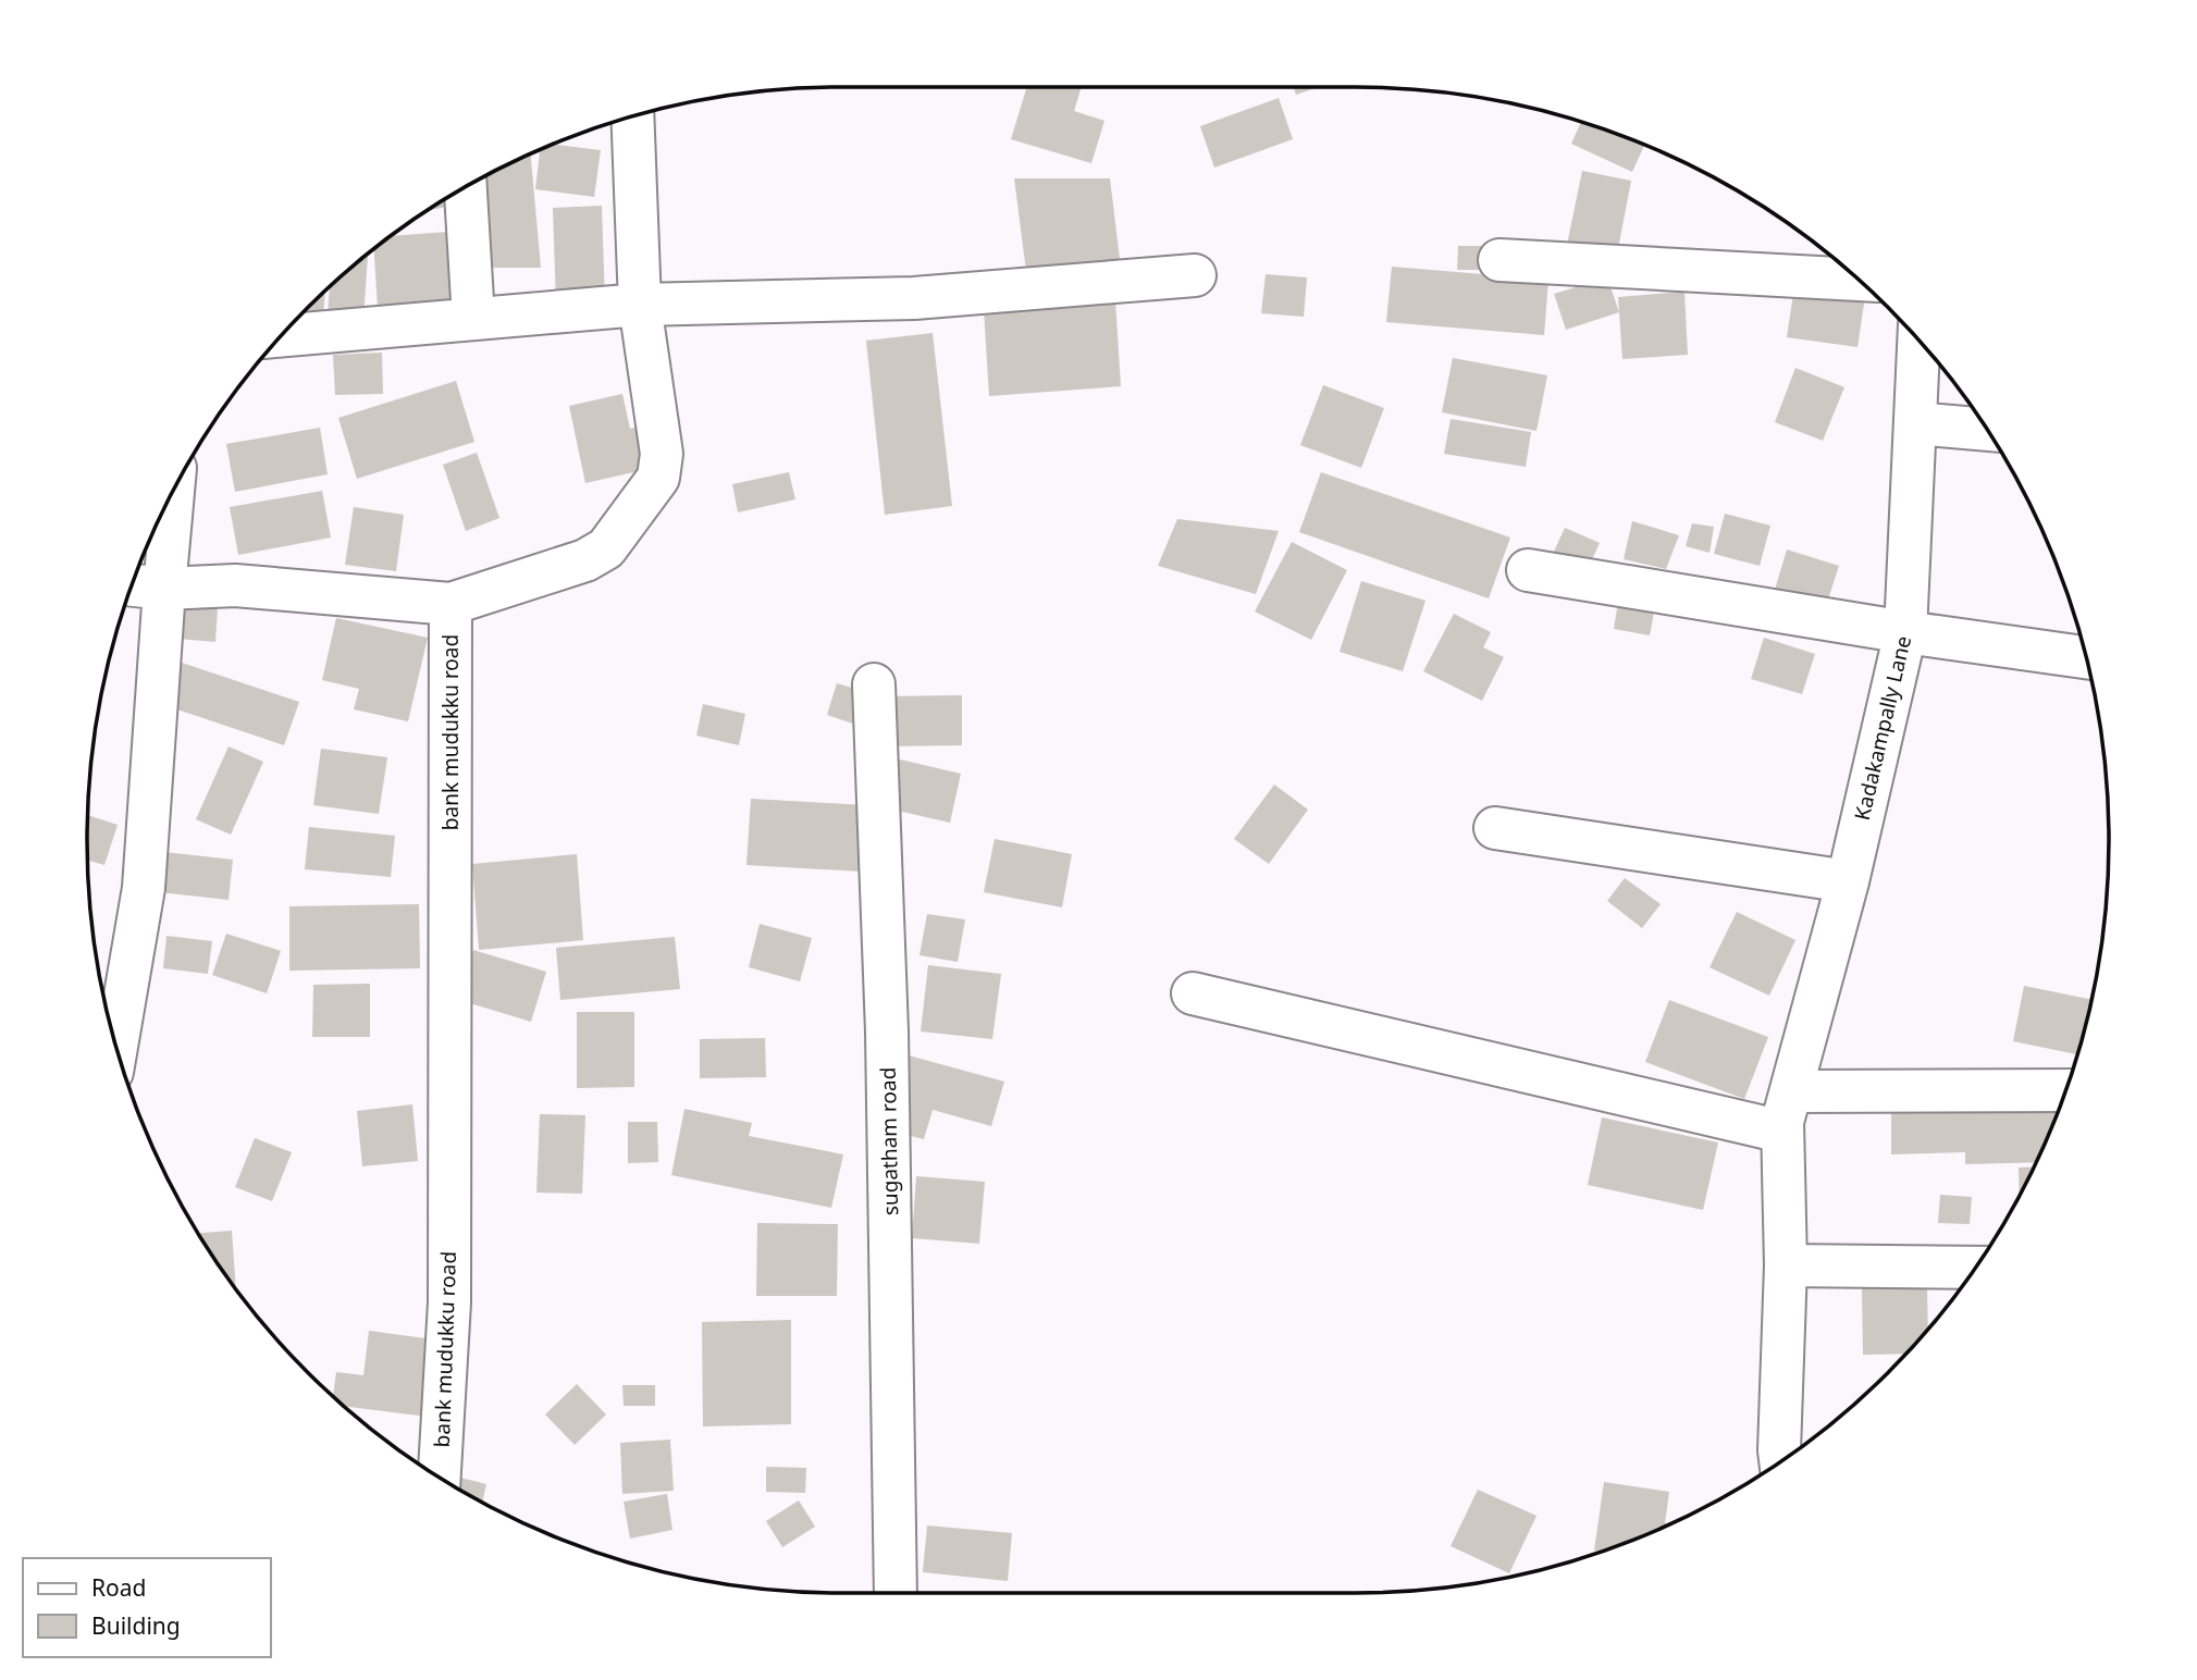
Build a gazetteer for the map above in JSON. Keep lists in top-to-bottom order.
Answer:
{
  "streets": {
    "street": ["Kadakampally Lane", "bank mudukku road", "sugatham road"]
  },
  "legend": ["Road", "Building"]
}
